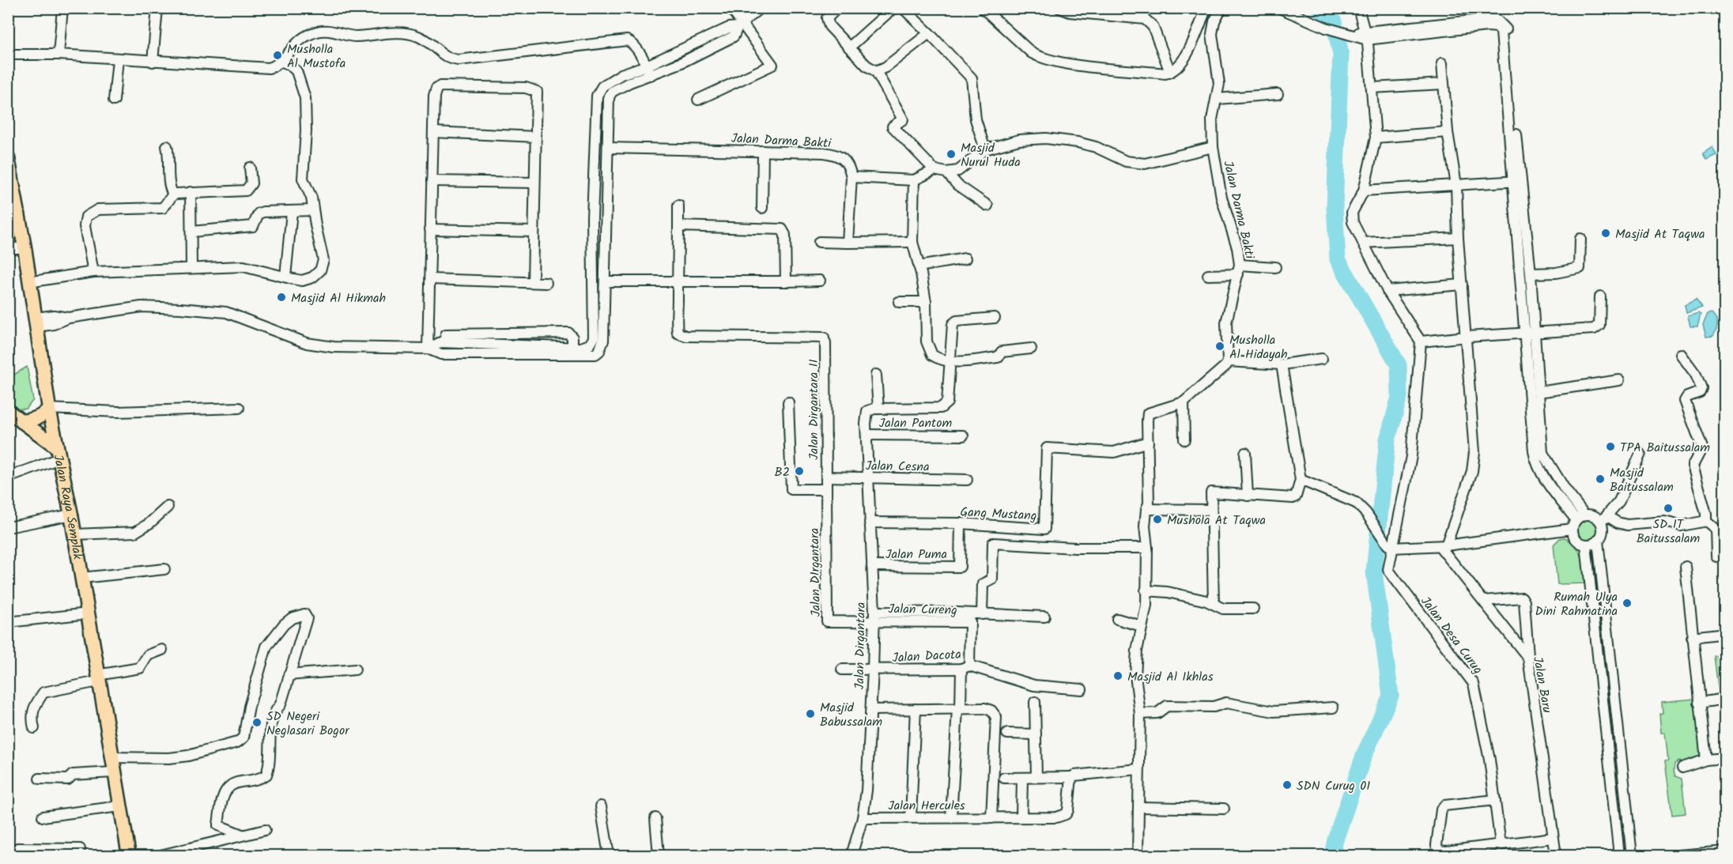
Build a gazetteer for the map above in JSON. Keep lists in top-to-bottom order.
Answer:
{
  "streets": {
    "main road": ["Jalan Raya Semplak"],
    "street": [
      "Jalan Darma Bakti",
      "Jalan Dirgantara II",
      "Jalan Pantom",
      "Jalan Cesna",
      "Gang Mustang",
      "Jalan Puma",
      "Jalan DIrgantara",
      "Jalan Cureng",
      "Jalan Desa Curug",
      "Jalan Dirgantara",
      "Jalan Dacota",
      "Jalan Baru",
      "Jalan Hercules"
    ]
  },
  "crossings": [
    ["Jalan Dirgantara II", "Jalan Cesna"],
    ["Jalan Dirgantara II", "Jalan DIrgantara"],
    ["Jalan Pantom", "Jalan Dirgantara"],
    ["Jalan Cesna", "Jalan DIrgantara"],
    ["Jalan Cesna", "Jalan Dirgantara"],
    ["Gang Mustang", "Jalan Puma"],
    ["Gang Mustang", "Jalan Dirgantara"],
    ["Jalan Puma", "Jalan Dirgantara"],
    ["Jalan DIrgantara", "Jalan Cureng"],
    ["Jalan DIrgantara", "Jalan Dirgantara"],
    ["Jalan Cureng", "Jalan Dirgantara"],
    ["Jalan Cureng", "Jalan Dacota"],
    ["Jalan Dirgantara", "Jalan Dacota"],
    ["Jalan Dirgantara", "Jalan Hercules"]
  ],
  "places": [
    "Musholla Al Mustofa",
    "Masjid Nurul Huda",
    "Masjid At Taqwa",
    "Masjid Al Hikmah",
    "Musholla Al Hidayah",
    "TPA Baitussalam",
    "B2",
    "Masjid Baitussalam",
    "SD IT Baitussalam",
    "Mushola At Taqwa",
    "Rumah Ulya Dini Rahmatina",
    "Masjid Al Ikhlas",
    "Masjid Babussalam",
    "SD Negeri Neglasari Bogor",
    "SDN Curug 01"
  ]
}
